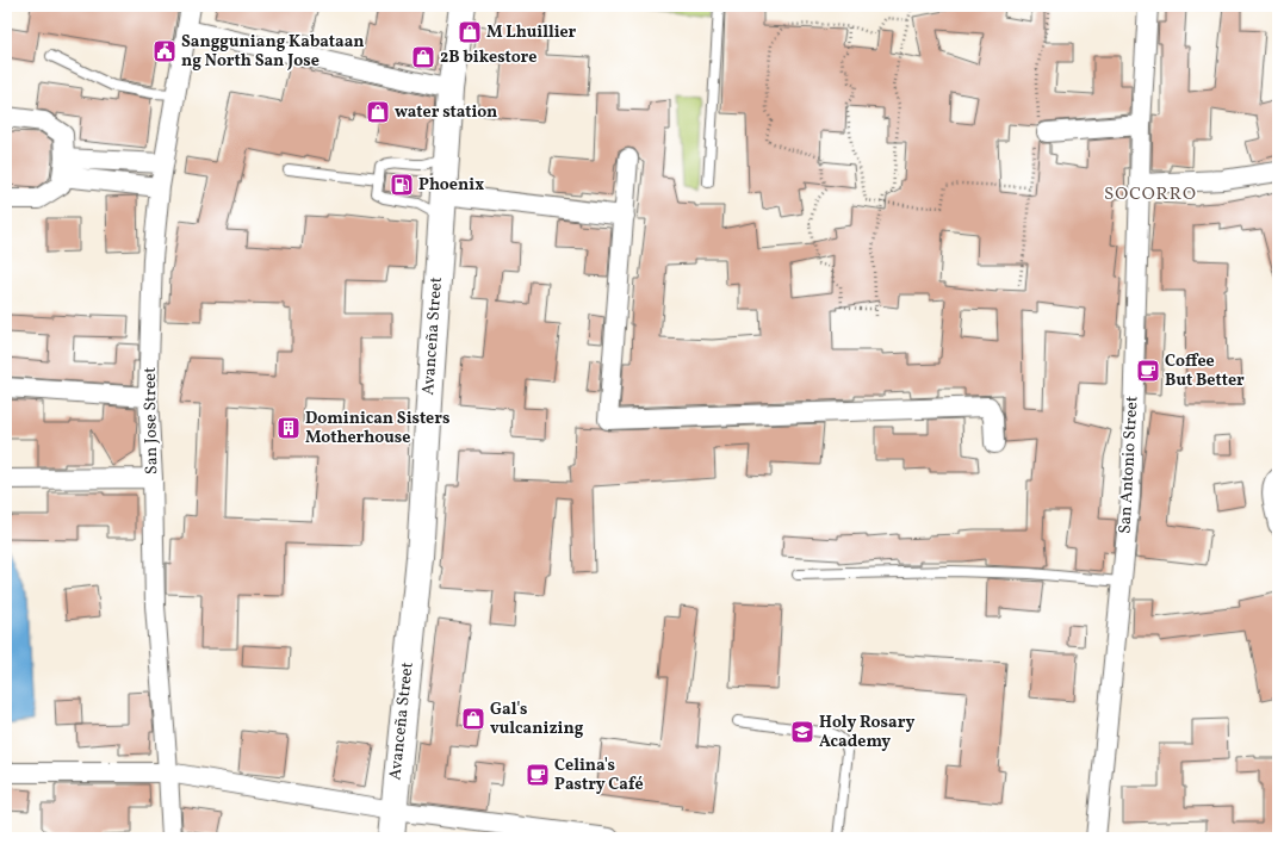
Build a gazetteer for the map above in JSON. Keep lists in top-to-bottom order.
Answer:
{
  "streets": {
    "main road": ["Avanceña Street"],
    "street": ["San Jose Street", "San Antonio Street"]
  },
  "districts": ["SOCORRO"],
  "places": {
    "shop": [
      "M Lhuillier",
      "2B bikestore",
      "water station",
      "Gal's vulcanizing"
    ],
    "public building": ["Sangguniang Kabataan ng North San Jose"],
    "fuel station": ["Phoenix"],
    "cafe": ["Coffee But Better", "Celina's Pastry Café"],
    "building": ["Dominican Sisters Motherhouse"],
    "school or university": ["Holy Rosary Academy"]
  }
}
